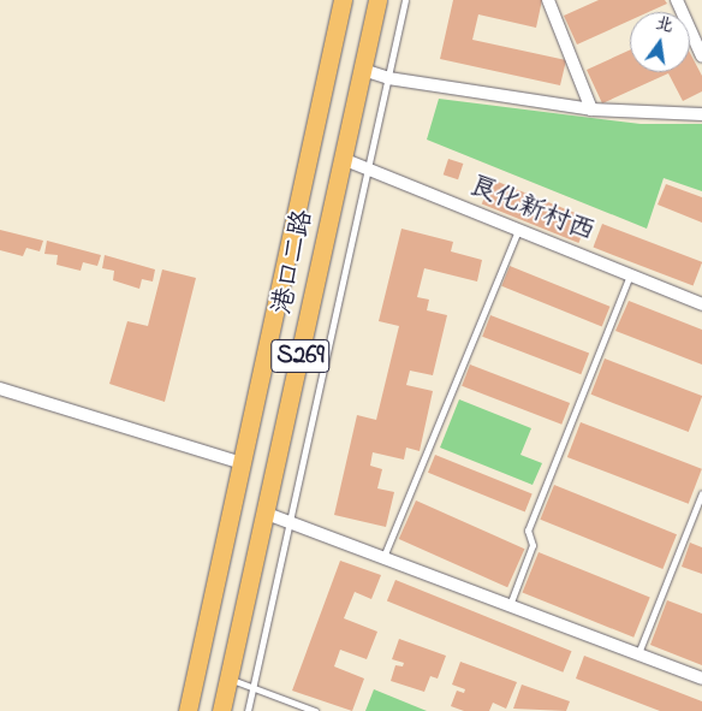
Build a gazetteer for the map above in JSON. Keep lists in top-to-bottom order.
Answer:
{
  "streets": {
    "main road": ["港口二路", "S269"],
    "street": ["良化新村西"]
  },
  "crossings": [
    ["良化新村西", "港口二路"]
  ],
  "north": "top"
}
